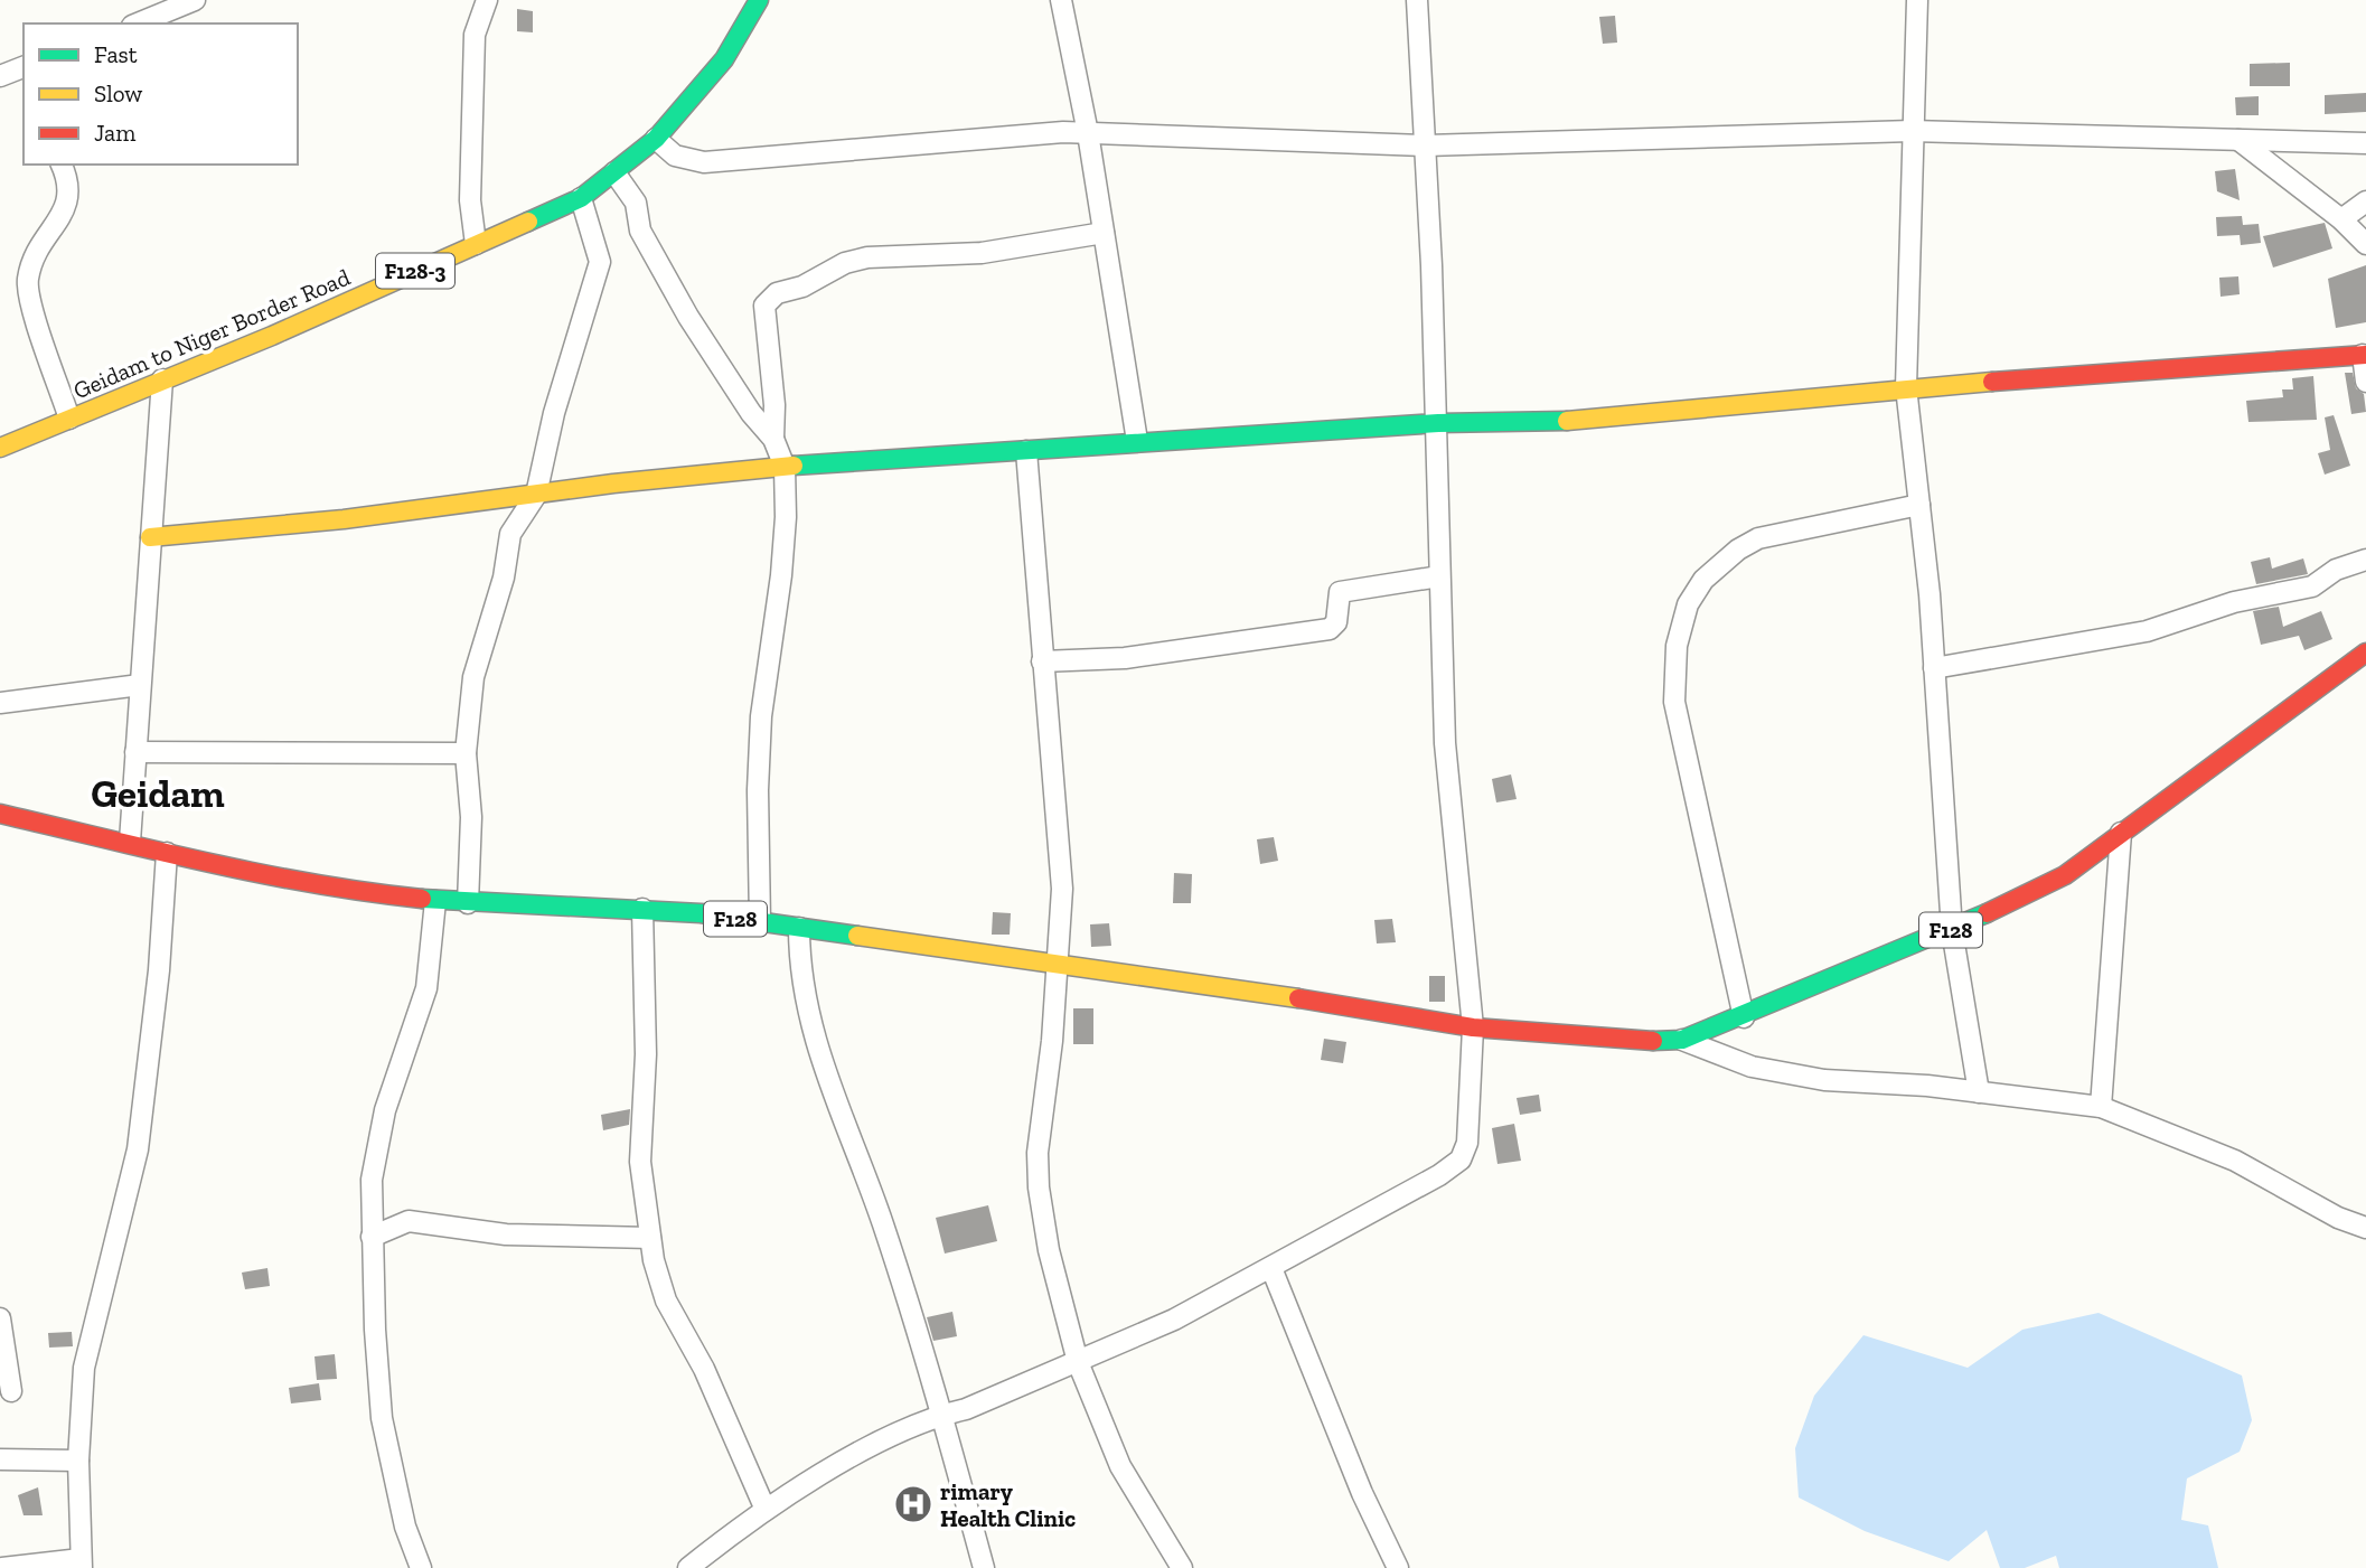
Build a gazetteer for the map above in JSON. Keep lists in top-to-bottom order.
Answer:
{
  "streets": {
    "main road": ["F128-3", "Geidam to Niger Border Road", "F128"]
  },
  "districts": ["Geidam"],
  "places": {
    "hospital": ["rimary Health Clinic"]
  },
  "legend": ["Fast", "Slow", "Jam"]
}
